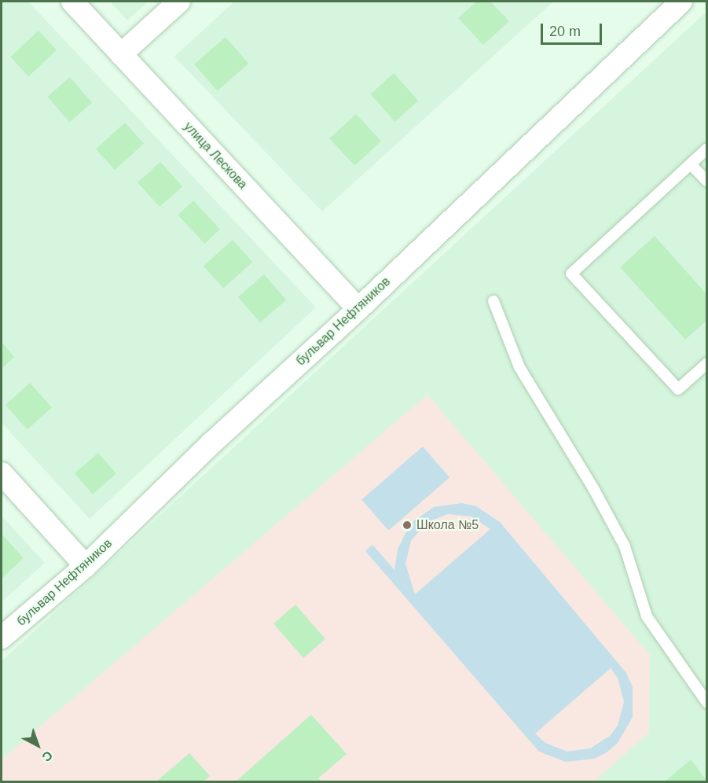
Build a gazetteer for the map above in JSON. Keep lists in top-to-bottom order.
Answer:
{
  "streets": {
    "street": ["улица Лескова", "бульвар Нефтяников"]
  },
  "crossings": [
    ["улица Лескова", "бульвар Нефтяников"]
  ],
  "places": ["Школа №5"],
  "scale_bar": "20 m",
  "north": "bottom right"
}
